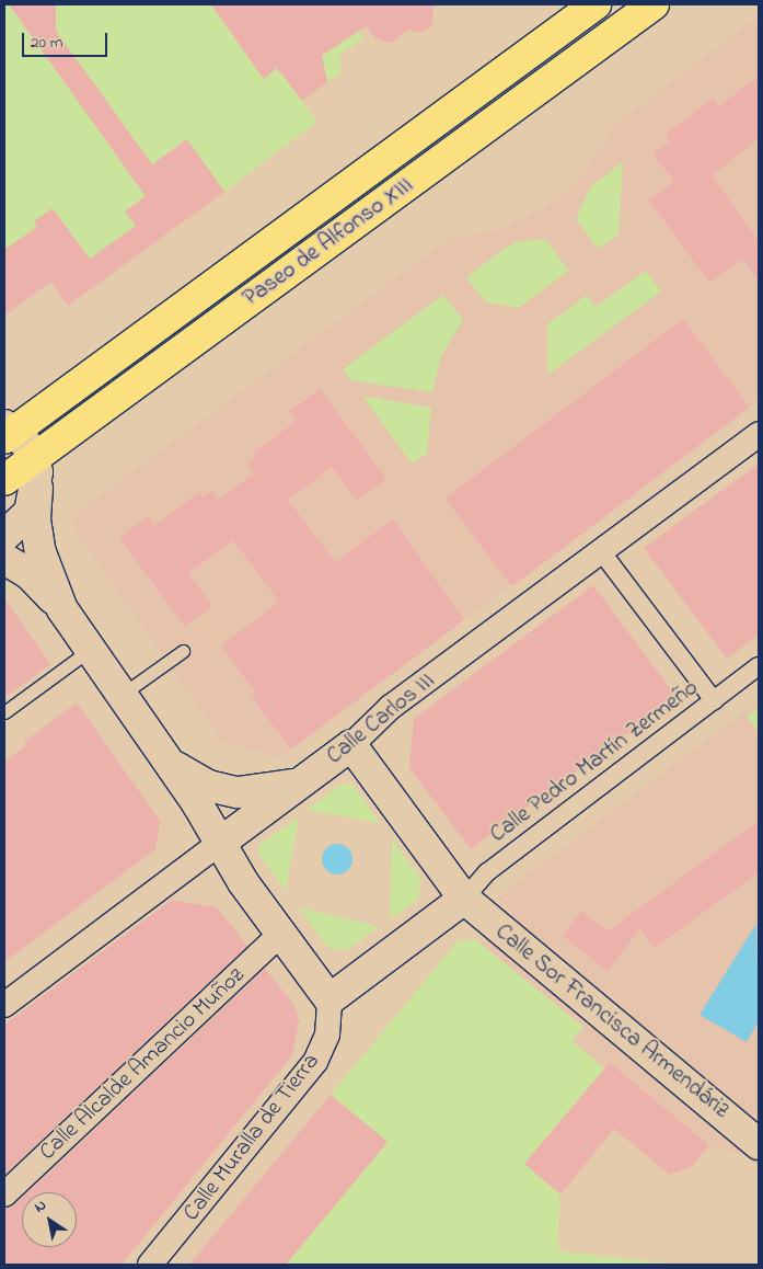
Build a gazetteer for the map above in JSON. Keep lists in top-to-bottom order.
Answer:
{
  "streets": {
    "main road": ["Paseo de Alfonso XIII"],
    "street": [
      "Calle Carlos III",
      "Calle Pedro Martín Zermeño",
      "Calle Sor Francisca Armendáriz",
      "Calle Alcalde Amancio Muñoz",
      "Calle Muralla de Tierra"
    ]
  },
  "crossings": [
    ["Calle Carlos III", "Calle Sor Francisca Armendáriz"],
    ["Calle Pedro Martín Zermeño", "Calle Sor Francisca Armendáriz"]
  ],
  "scale_bar": "20 m",
  "north": "top left"
}
